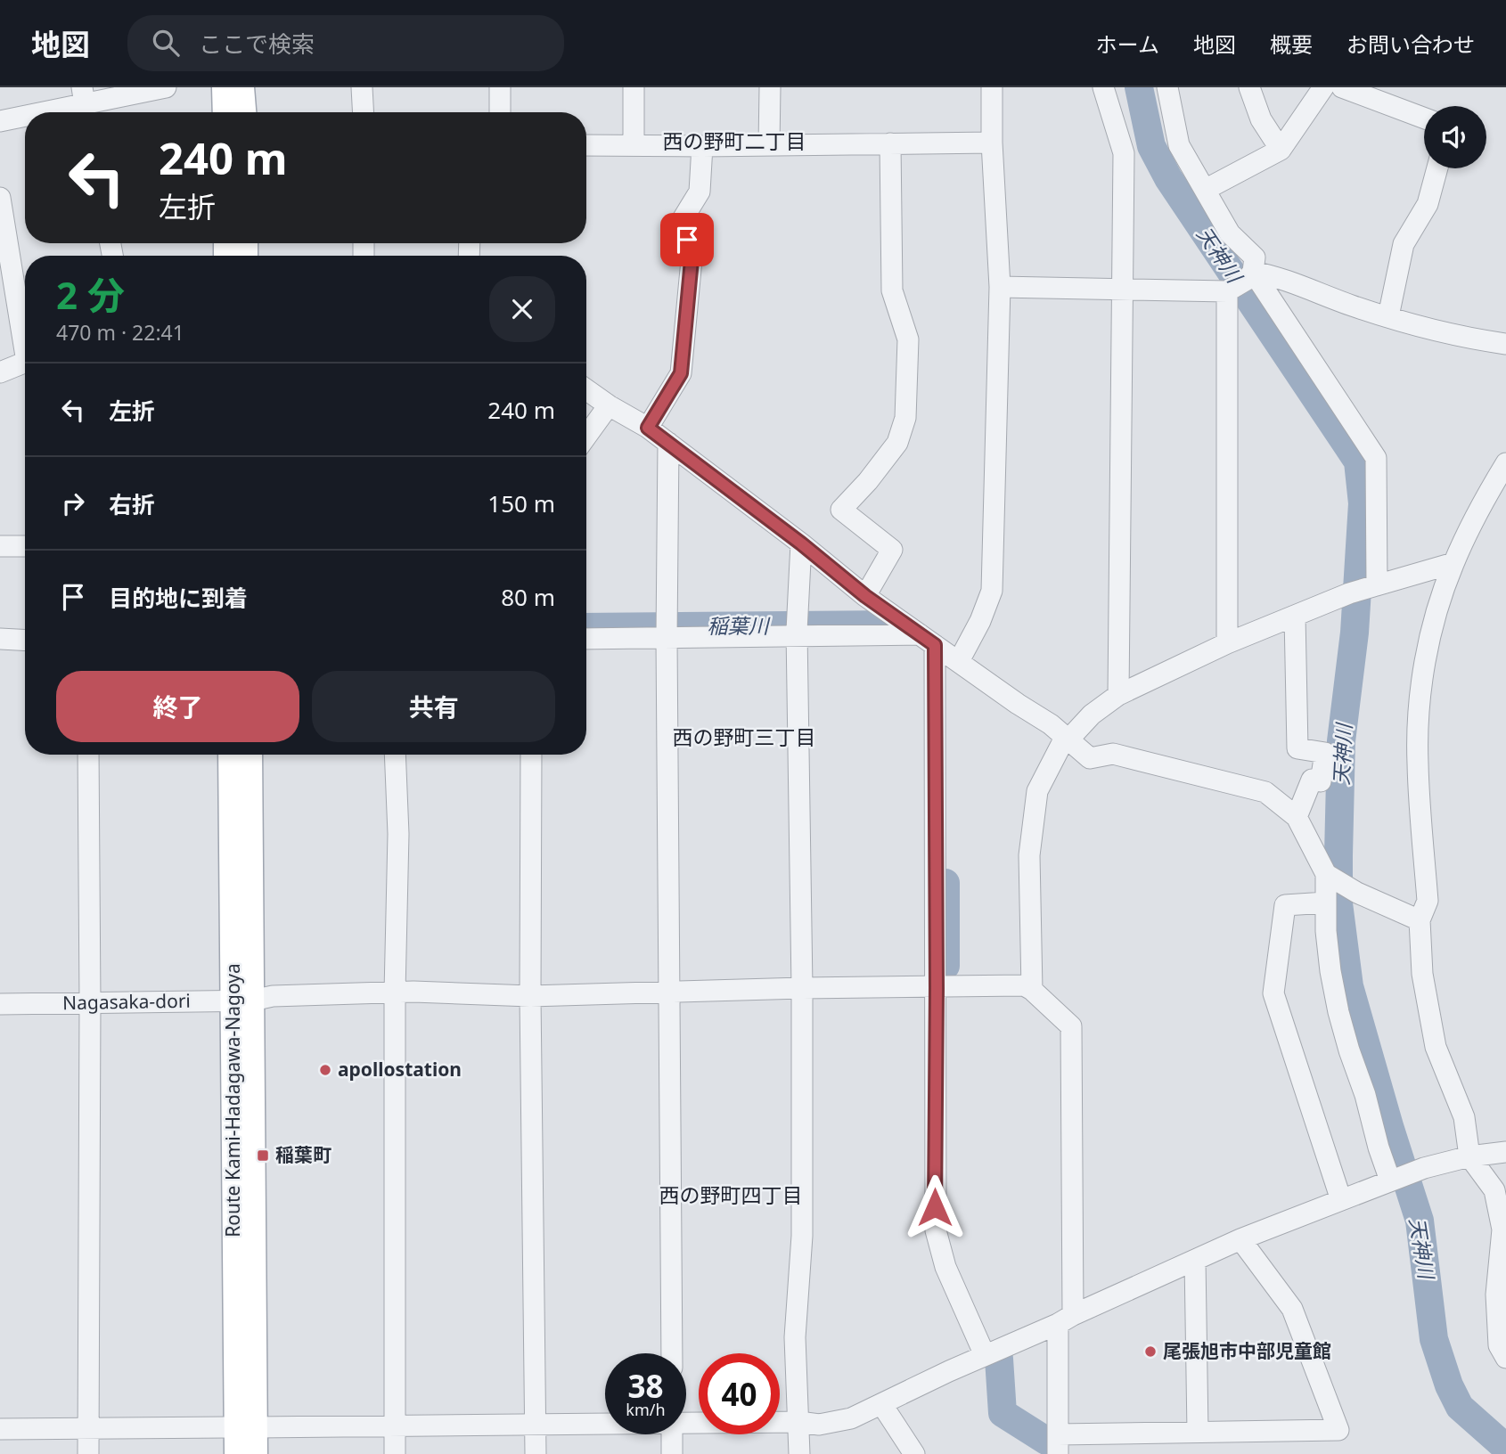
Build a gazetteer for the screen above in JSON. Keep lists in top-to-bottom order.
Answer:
{
  "streets": {
    "main road": ["Route Kami-Hadagawa-Nagoya"],
    "street": ["Nagasaka-dori"]
  },
  "crossings": [
    ["Nagasaka-dori", "Route Kami-Hadagawa-Nagoya"]
  ],
  "districts": ["西の野町二丁目", "西の野町三丁目", "西の野町四丁目"],
  "water": ["天神川", "稲葉川"],
  "places": {
    "other": ["apollostation", "尾張旭市中部児童館"],
    "transit": ["稲葉町"]
  },
  "page": {
    "header": "地図",
    "search": "ここで検索",
    "nav": [
      "ホーム",
      "地図",
      "概要",
      "お問い合わせ"
    ],
    "turn": ["240 m", "左折"],
    "heading": ["2 分", "470 m · 22:41"],
    "list": [
      {
        "name": "左折",
        "value": "240 m"
      },
      {
        "name": "右折",
        "value": "150 m"
      },
      {
        "name": "目的地に到着",
        "value": "80 m"
      }
    ],
    "buttons": ["終了", "共有"],
    "speed": "38 km/h",
    "limit": "40"
  }
}
